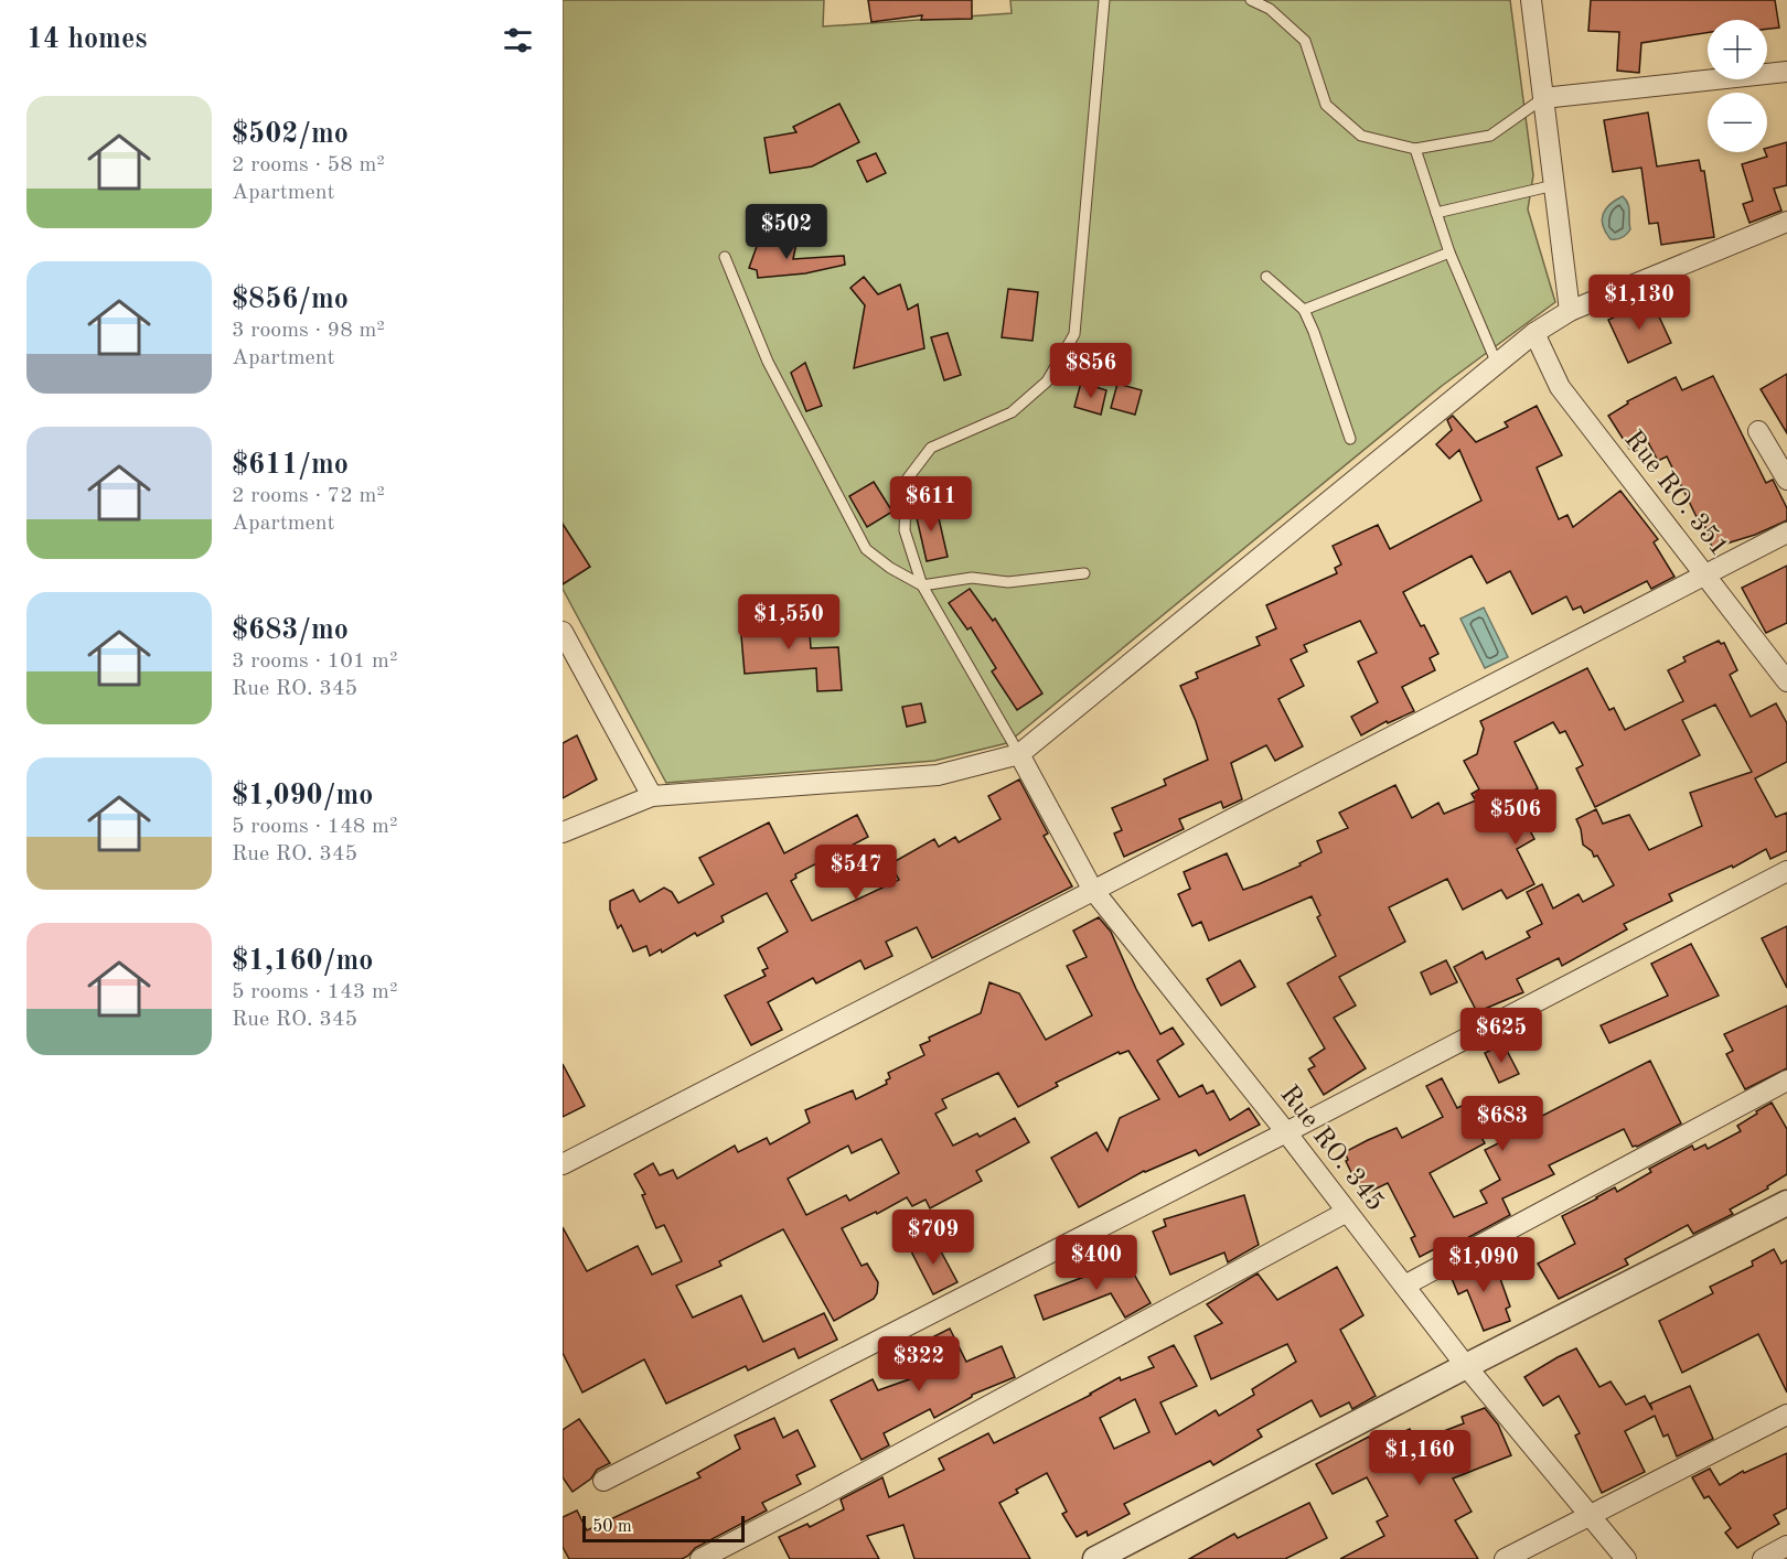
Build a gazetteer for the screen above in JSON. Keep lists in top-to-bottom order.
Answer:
{
  "streets": {
    "street": ["Rue RO. 351", "Rue RO. 345"]
  },
  "scale_bar": "50 m",
  "page": {
    "heading": "14 homes",
    "map_buttons": ["+", "−"],
    "list": [
      {
        "name": "$502/mo",
        "note": "2 rooms · 58 m² · Apartment"
      },
      {
        "name": "$856/mo",
        "note": "3 rooms · 98 m² · Apartment"
      },
      {
        "name": "$611/mo",
        "note": "2 rooms · 72 m² · Apartment"
      },
      {
        "name": "$683/mo",
        "note": "3 rooms · 101 m² · Rue RO. 345"
      },
      {
        "name": "$1,090/mo",
        "note": "5 rooms · 148 m² · Rue RO. 345"
      },
      {
        "name": "$1,160/mo",
        "note": "5 rooms · 143 m² · Rue RO. 345"
      }
    ],
    "price": [
      "$502",
      "$1,130",
      "$856",
      "$611",
      "$1,550",
      "$506",
      "$547",
      "$625",
      "$683",
      "$709",
      "$400",
      "$1,090",
      "$322",
      "$1,160"
    ],
    "scale": "50 m"
  }
}
